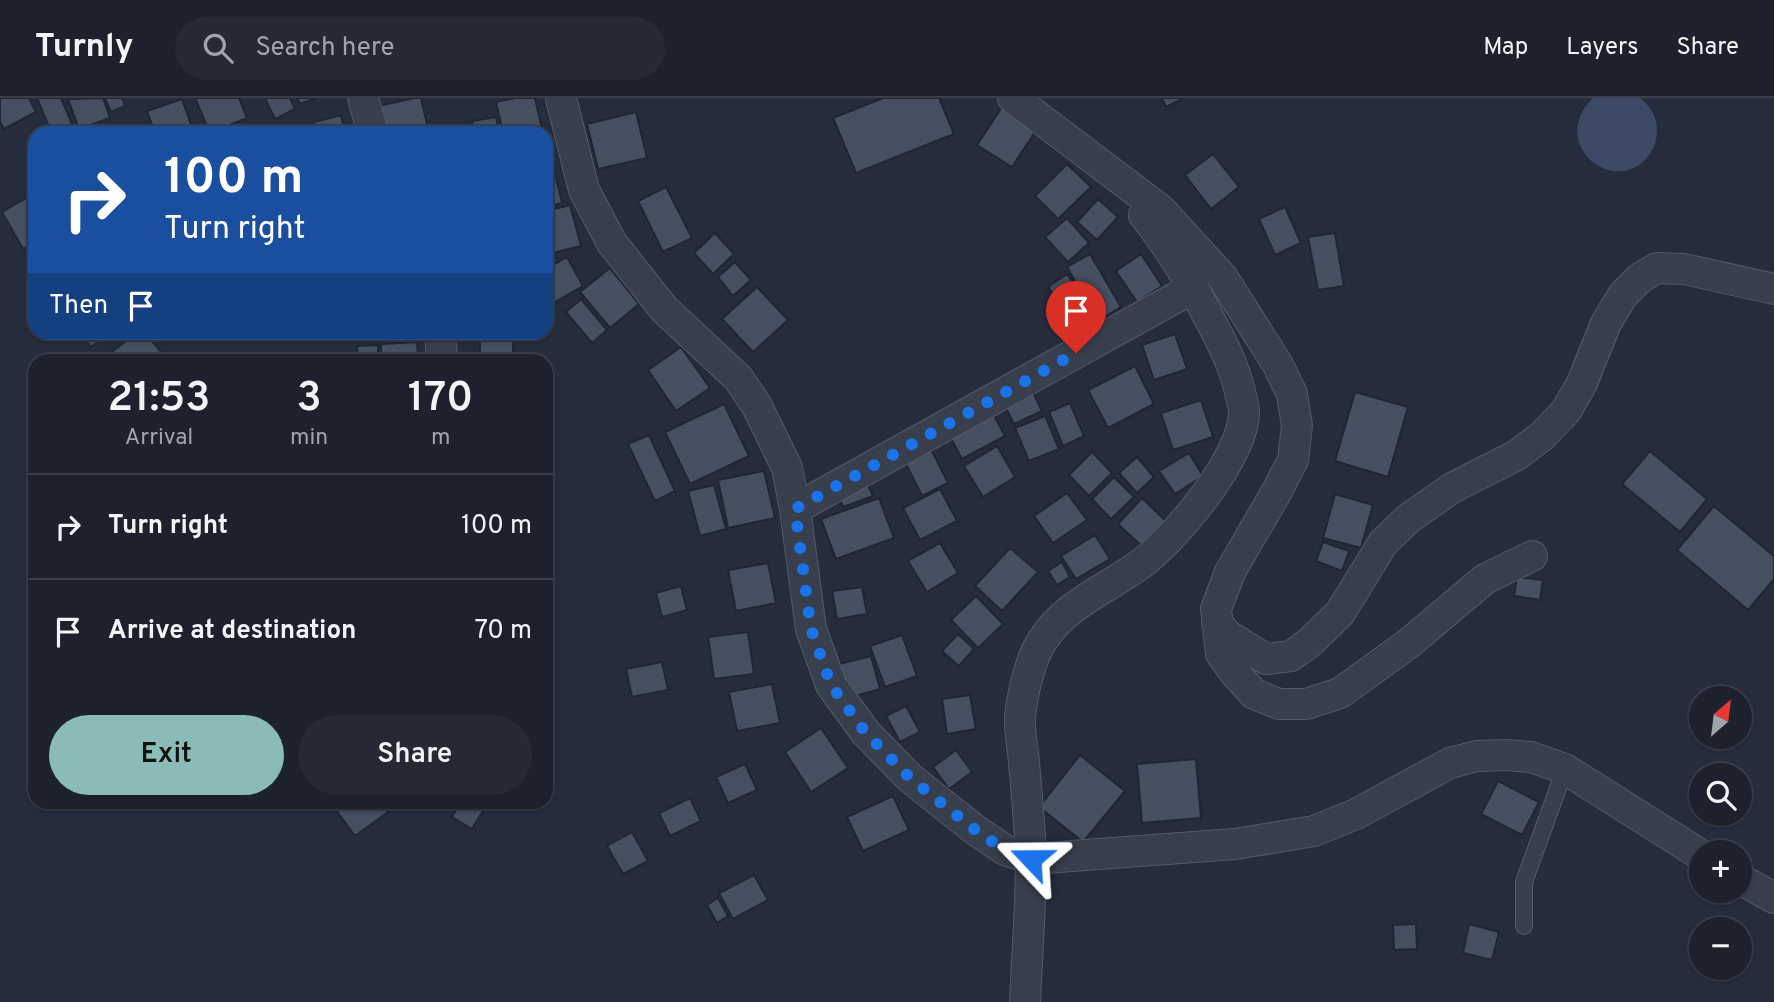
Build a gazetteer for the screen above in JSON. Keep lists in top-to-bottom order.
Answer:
{
  "north": "top right",
  "page": {
    "header": "Turnly",
    "search": "Search here",
    "nav": ["Map", "Layers", "Share"],
    "turn": ["100 m", "Turn right"],
    "then": "Then",
    "eta": [
      "21:53",
      "Arrival",
      "3",
      "min",
      "170",
      "m"
    ],
    "list": [
      {
        "name": "Turn right",
        "value": "100 m"
      },
      {
        "name": "Arrive at destination",
        "value": "70 m"
      }
    ],
    "map_buttons": ["+", "−"],
    "buttons": ["Exit", "Share"]
  }
}
